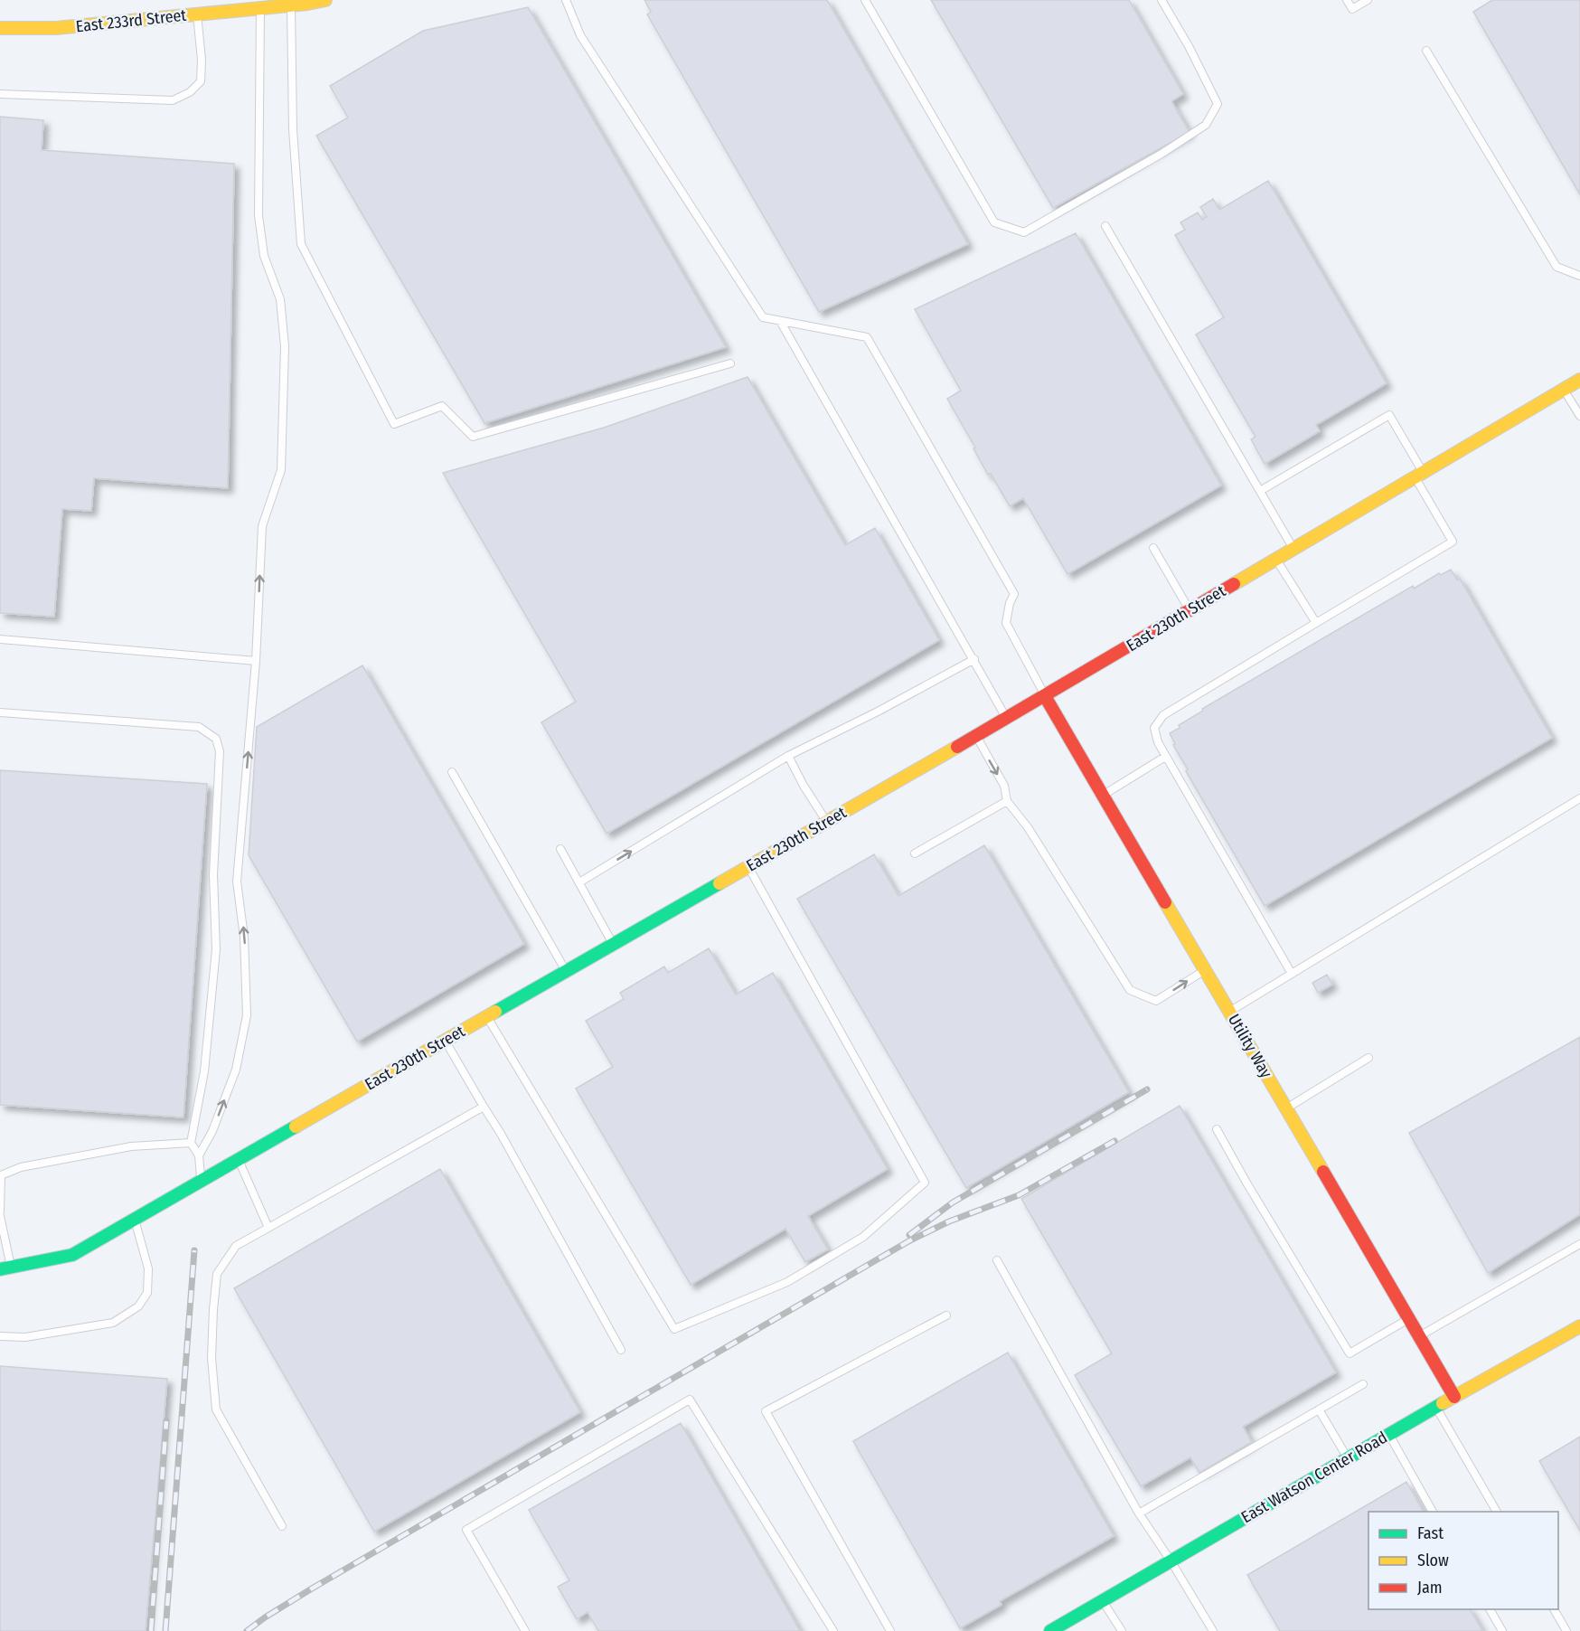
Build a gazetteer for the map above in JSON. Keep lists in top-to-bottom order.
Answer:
{
  "streets": {
    "street": [
      "East 233rd Street",
      "East 230th Street",
      "Utility Way",
      "East Watson Center Road"
    ]
  },
  "crossings": [
    ["East 230th Street", "Utility Way"],
    ["Utility Way", "East Watson Center Road"]
  ],
  "legend": ["Fast", "Slow", "Jam"]
}
